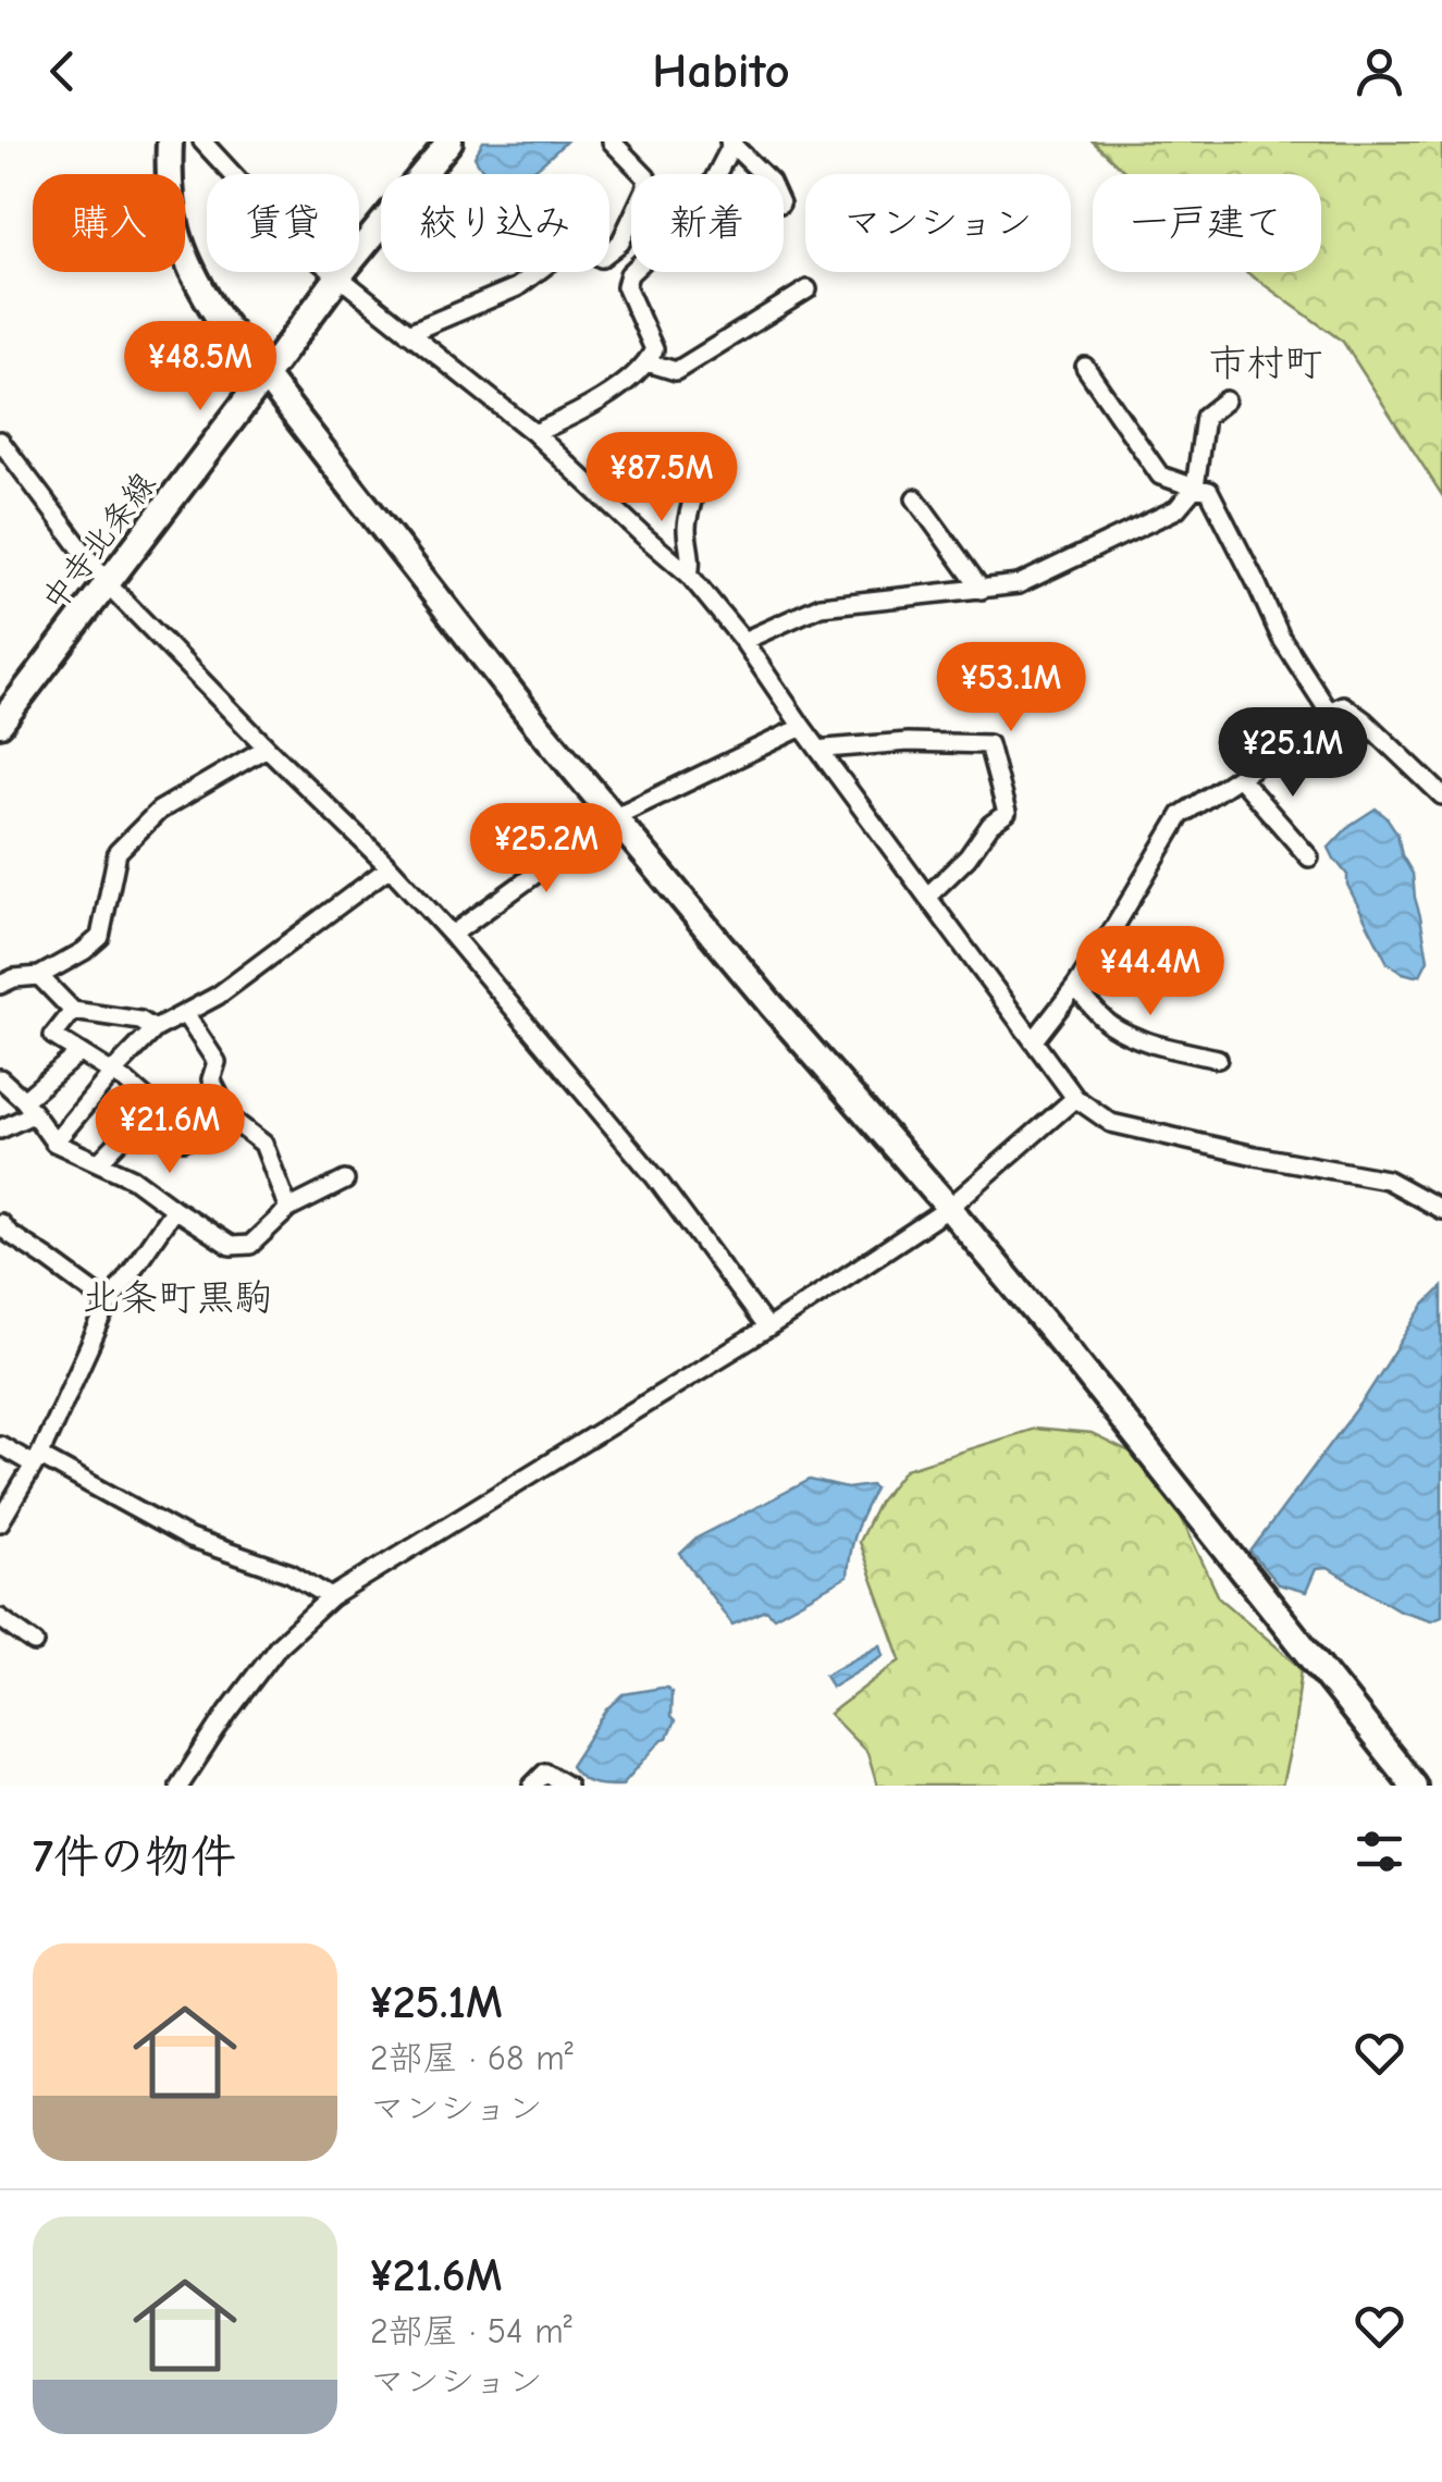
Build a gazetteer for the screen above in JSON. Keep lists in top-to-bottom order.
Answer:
{
  "streets": {
    "street": ["中寺北条線"]
  },
  "districts": ["市村町", "北条町黒駒"],
  "page": {
    "header": "Habito",
    "chip": [
      "購入",
      "賃貸",
      "絞り込み",
      "新着",
      "マンション",
      "一戸建て"
    ],
    "price": [
      "¥48.5M",
      "¥87.5M",
      "¥53.1M",
      "¥25.1M",
      "¥25.2M",
      "¥44.4M",
      "¥21.6M"
    ],
    "heading": "7件の物件",
    "list": [
      {
        "name": "¥25.1M",
        "note": "2部屋 · 68 m² · マンション"
      },
      {
        "name": "¥21.6M",
        "note": "2部屋 · 54 m² · マンション"
      }
    ]
  }
}
